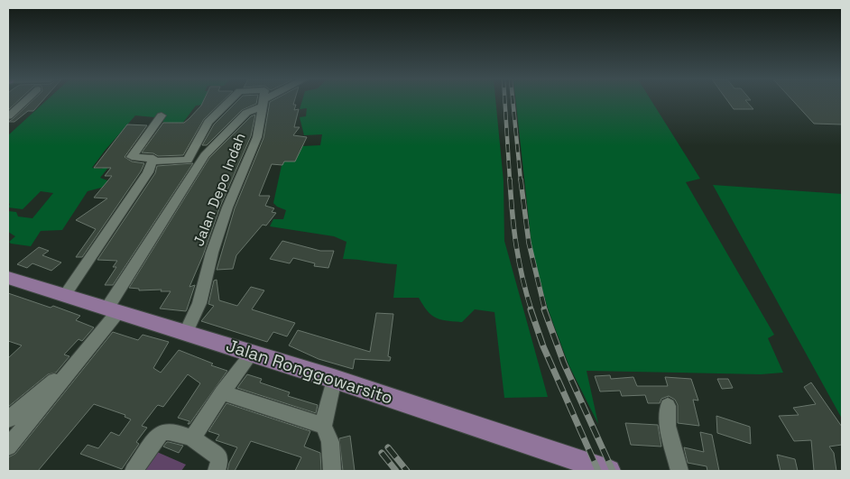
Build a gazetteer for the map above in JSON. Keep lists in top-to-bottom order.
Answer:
{
  "streets": {
    "main road": ["Jalan Ronggowarsito"],
    "street": ["Jalan Depo Indah"]
  },
  "crossings": [
    ["Jalan Depo Indah", "Jalan Ronggowarsito"]
  ]
}
